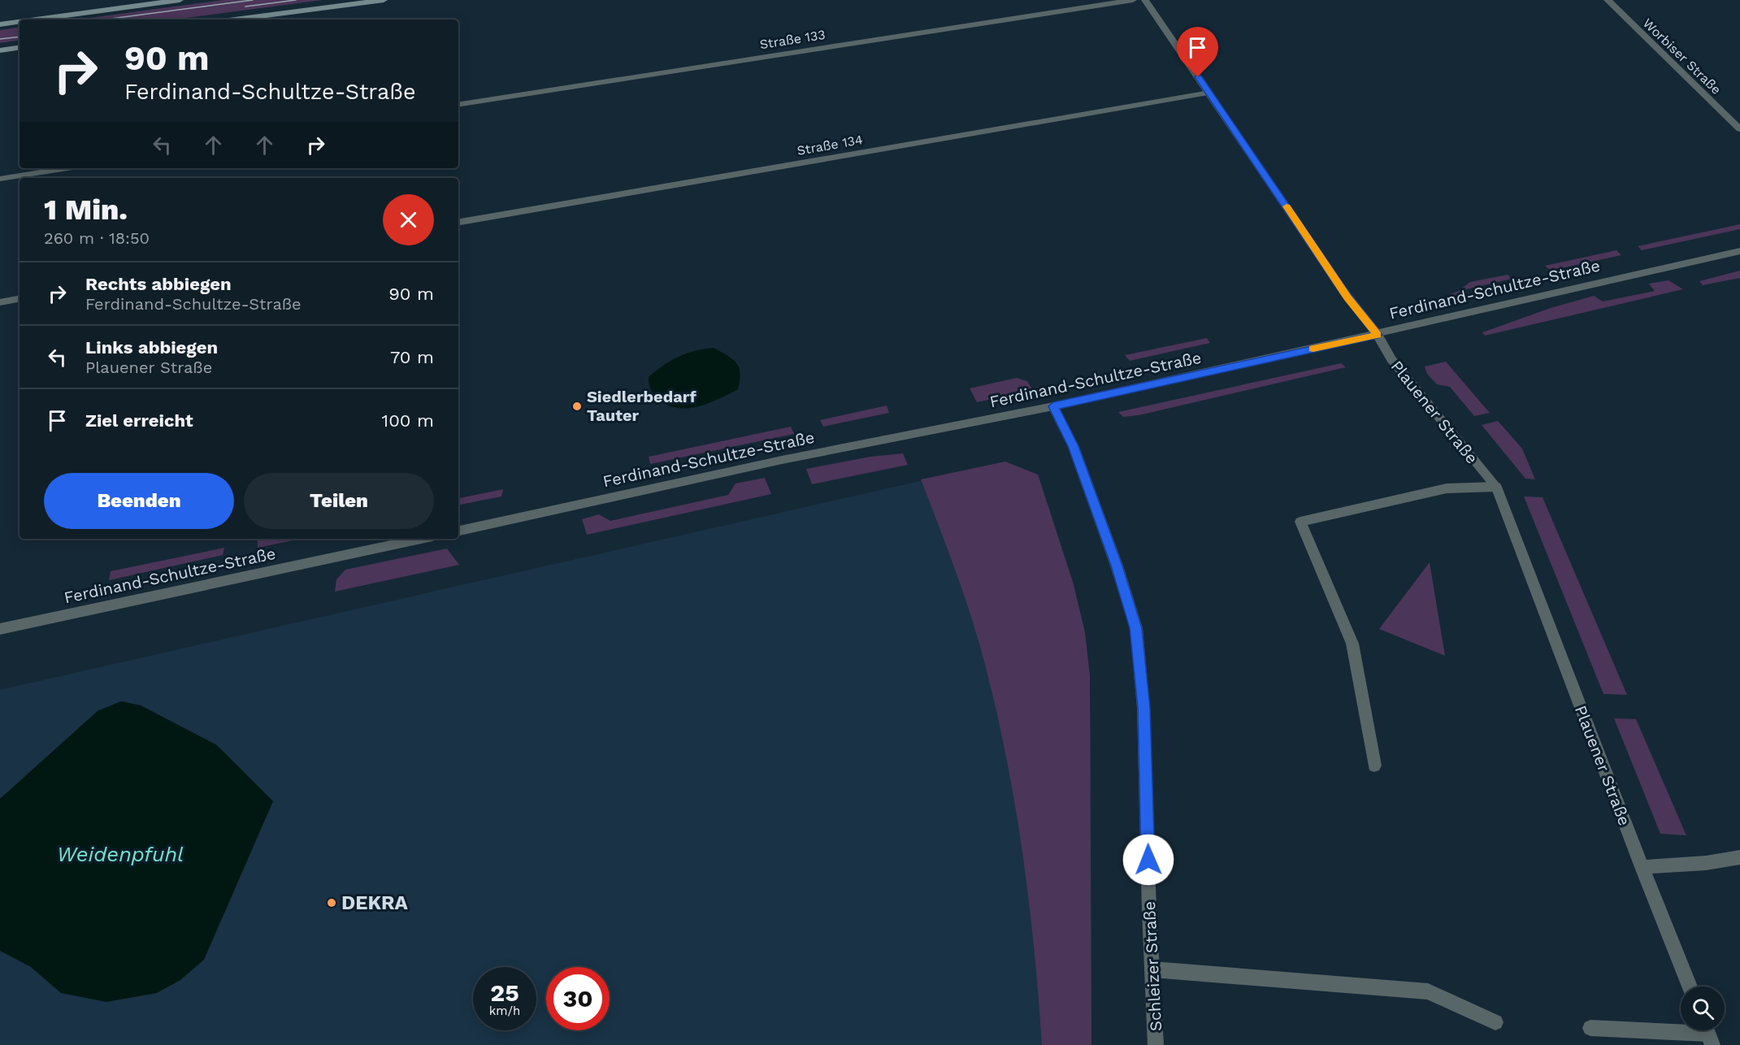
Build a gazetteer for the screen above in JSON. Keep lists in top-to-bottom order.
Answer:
{
  "streets": {
    "street": [
      "Straße 133",
      "Worbiser Straße",
      "Straße 134",
      "Ferdinand-Schultze-Straße",
      "Plauener Straße",
      "Schleizer Straße"
    ]
  },
  "crossings": [
    ["Straße 134", "Plauener Straße"],
    ["Ferdinand-Schultze-Straße", "Plauener Straße"],
    ["Ferdinand-Schultze-Straße", "Schleizer Straße"]
  ],
  "water": ["Weidenpfuhl"],
  "places": ["Siedlerbedarf Tauter", "DEKRA"],
  "page": {
    "turn": ["90 m", "Ferdinand-Schultze-Straße"],
    "heading": ["1 Min.", "260 m · 18:50"],
    "list": [
      {
        "name": "Rechts abbiegen",
        "note": "Ferdinand-Schultze-Straße",
        "value": "90 m"
      },
      {
        "name": "Links abbiegen",
        "note": "Plauener Straße",
        "value": "70 m"
      },
      {
        "name": "Ziel erreicht",
        "value": "100 m"
      }
    ],
    "buttons": ["Beenden", "Teilen"],
    "speed": "25 km/h",
    "limit": "30"
  }
}
